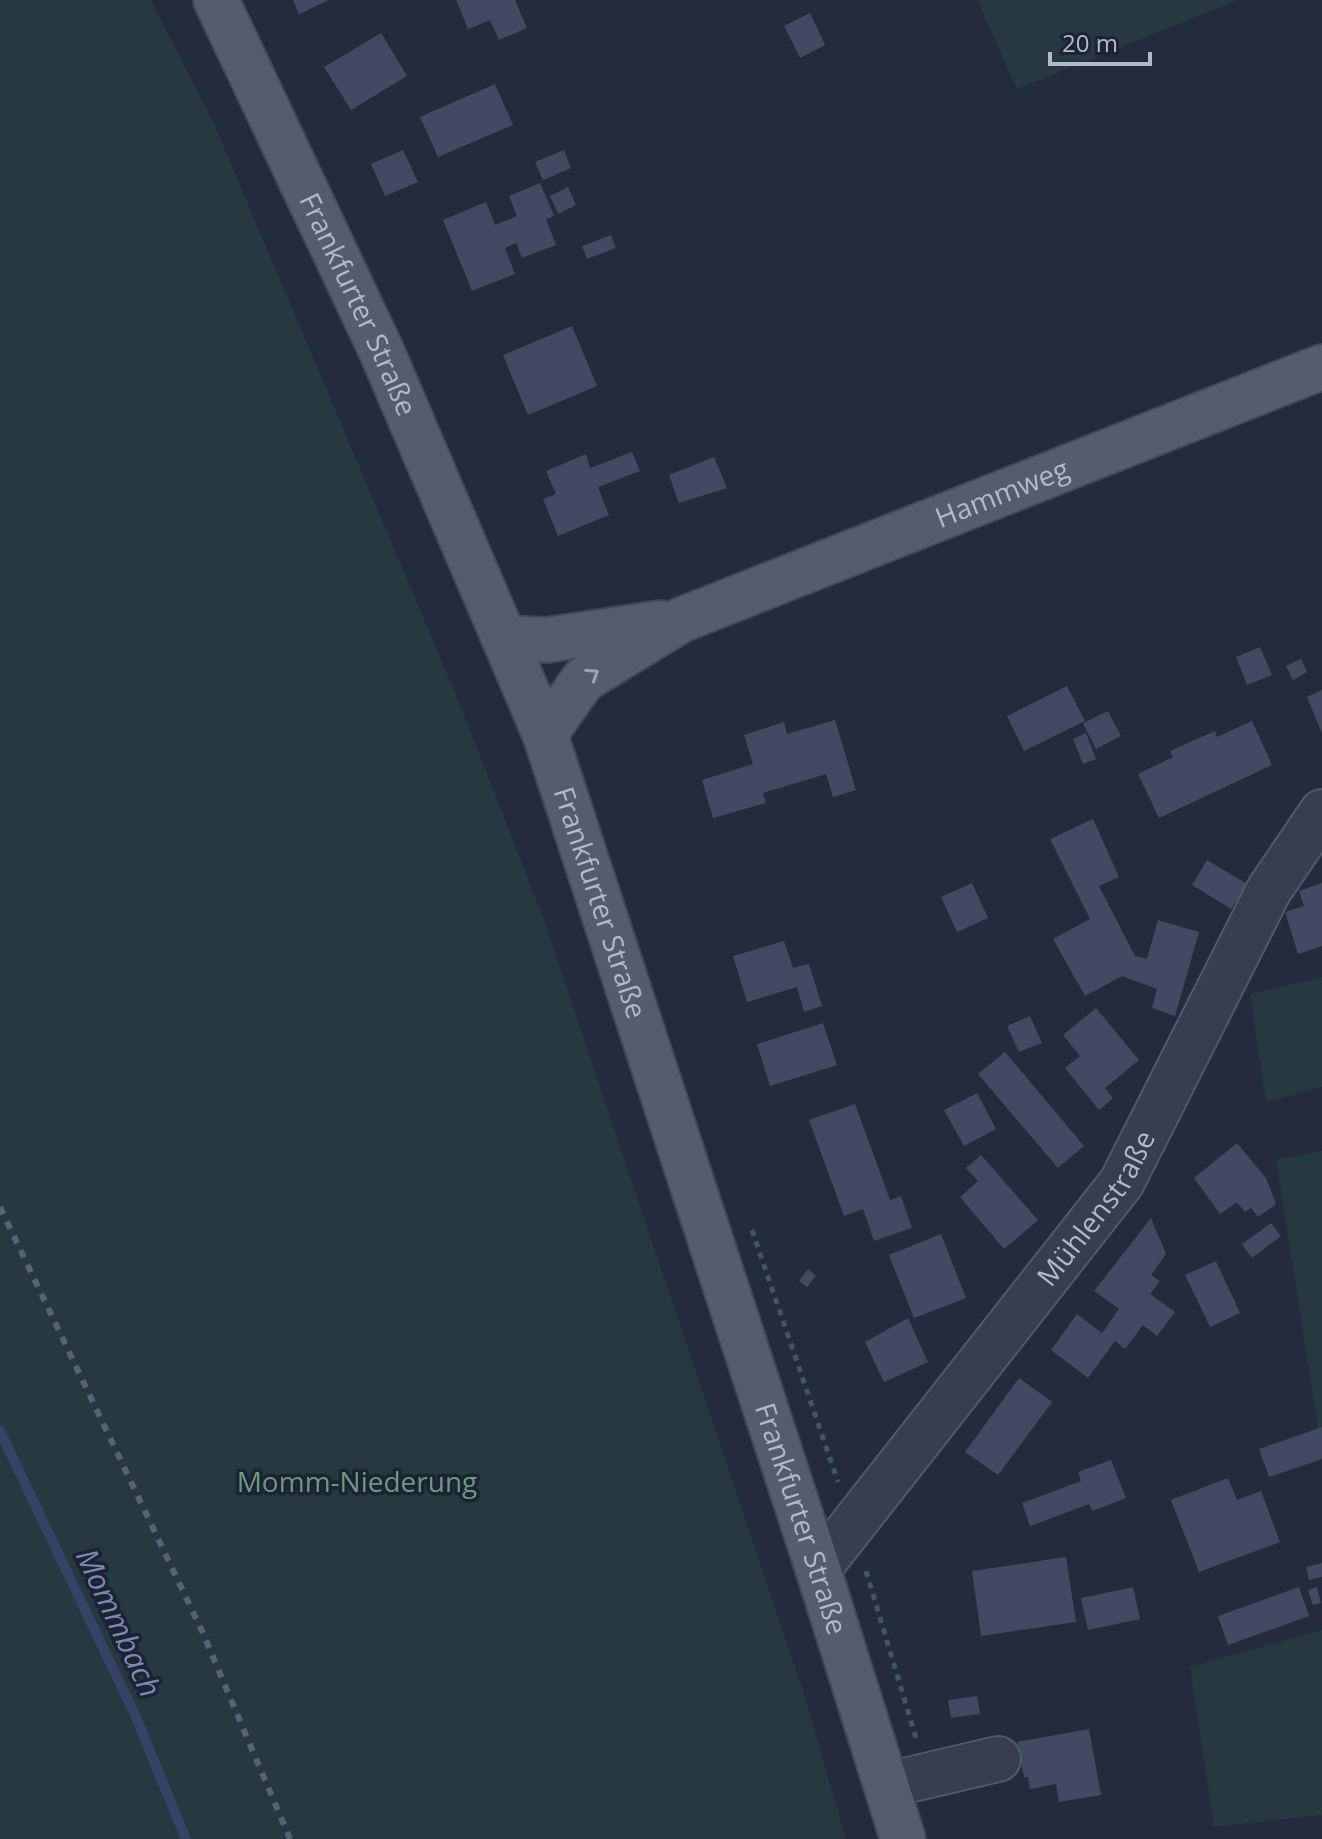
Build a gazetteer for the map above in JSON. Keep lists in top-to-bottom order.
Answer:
{
  "streets": {
    "main road": ["Frankfurter Straße", "Hammweg"],
    "street": ["Mühlenstraße"]
  },
  "crossings": [
    ["Frankfurter Straße", "Hammweg"],
    ["Frankfurter Straße", "Mühlenstraße"]
  ],
  "water": ["Mommbach"],
  "parks": ["Momm-Niederung"],
  "scale_bar": "20 m"
}
